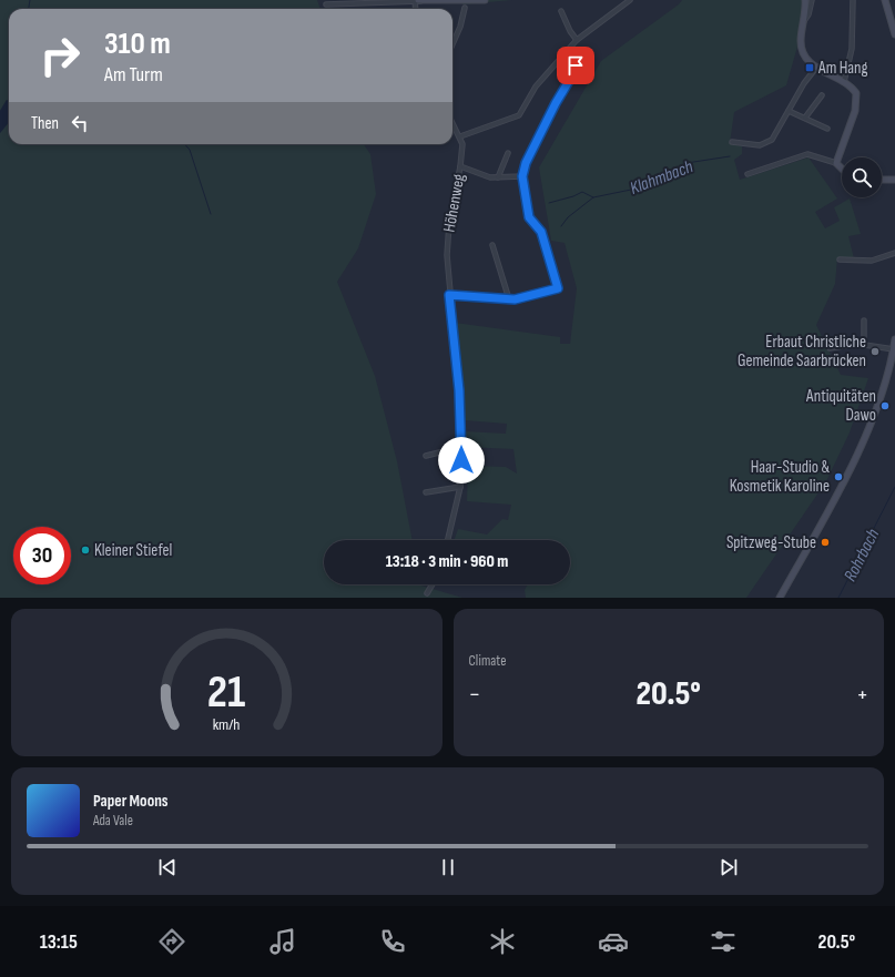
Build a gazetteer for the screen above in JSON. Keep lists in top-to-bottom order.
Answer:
{
  "streets": {
    "street": ["Höhenweg"]
  },
  "water": ["Klahmbach", "Rohrbach"],
  "places": {
    "transit": ["Am Hang"],
    "other": [
      "Erbaut Christliche Gemeinde Saarbrücken",
      "Antiquitäten Dawo",
      "Haar-Studio & Kosmetik Karoline",
      "Spitzweg-Stube",
      "Kleiner Stiefel"
    ]
  },
  "page": {
    "turn": ["310 m", "Am Turm"],
    "then": "Then",
    "limit": "30",
    "trip": "13:18 · 3 min · 960 m",
    "tile": "Climate",
    "heat": ["−", "20.5°", "+"],
    "song": ["Paper Moons", "Ada Vale"],
    "tabs": ["13:15", "20.5°"],
    "gauge": ["21", "km/h"]
  }
}
